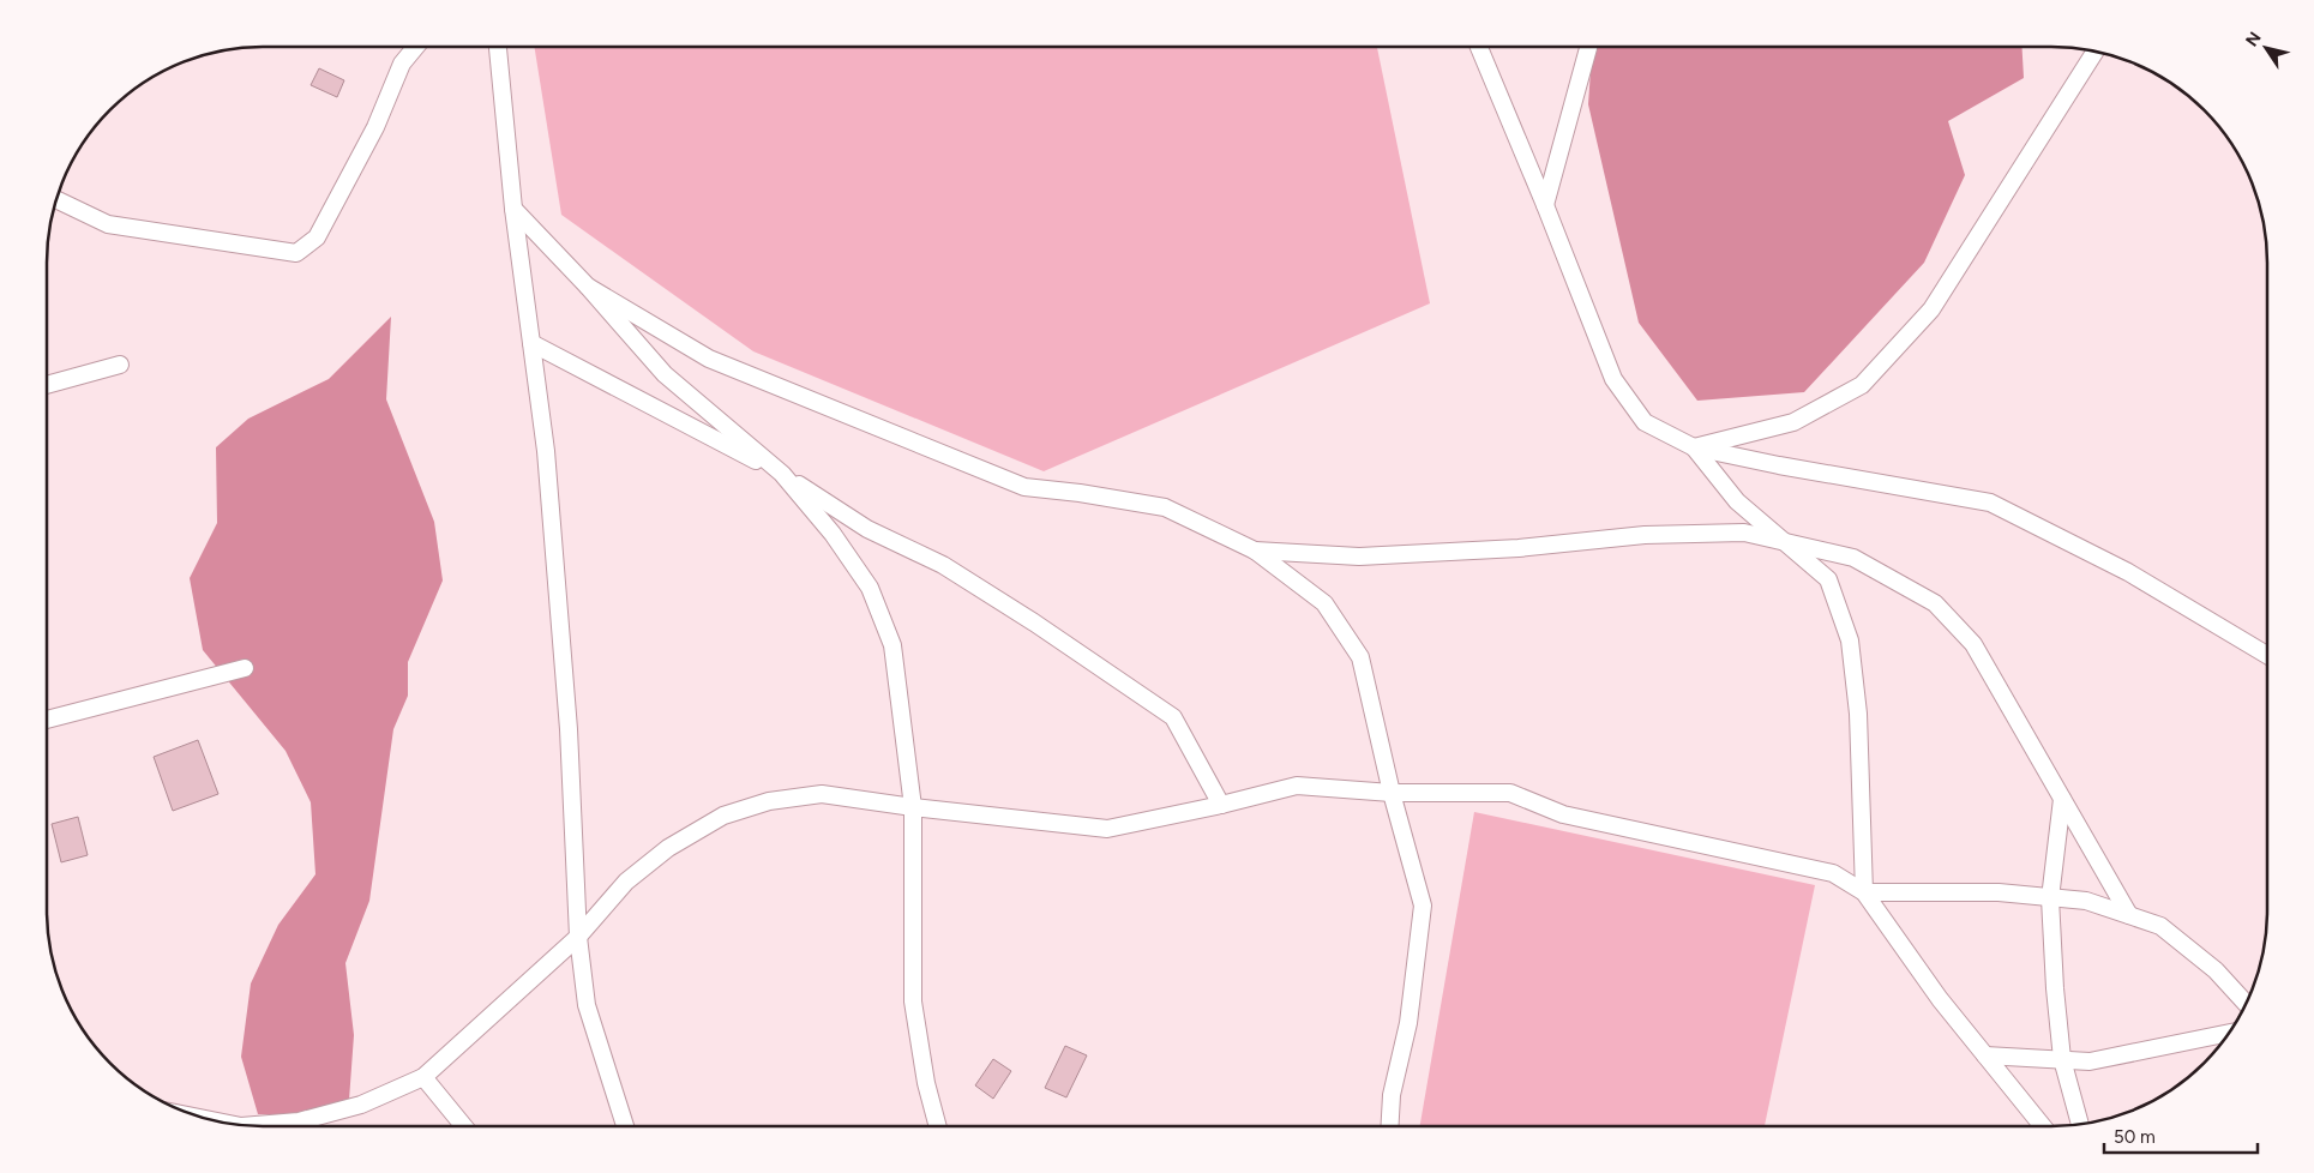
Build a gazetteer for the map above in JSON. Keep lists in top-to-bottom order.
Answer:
{
  "scale_bar": "50 m",
  "north": "top left"
}
